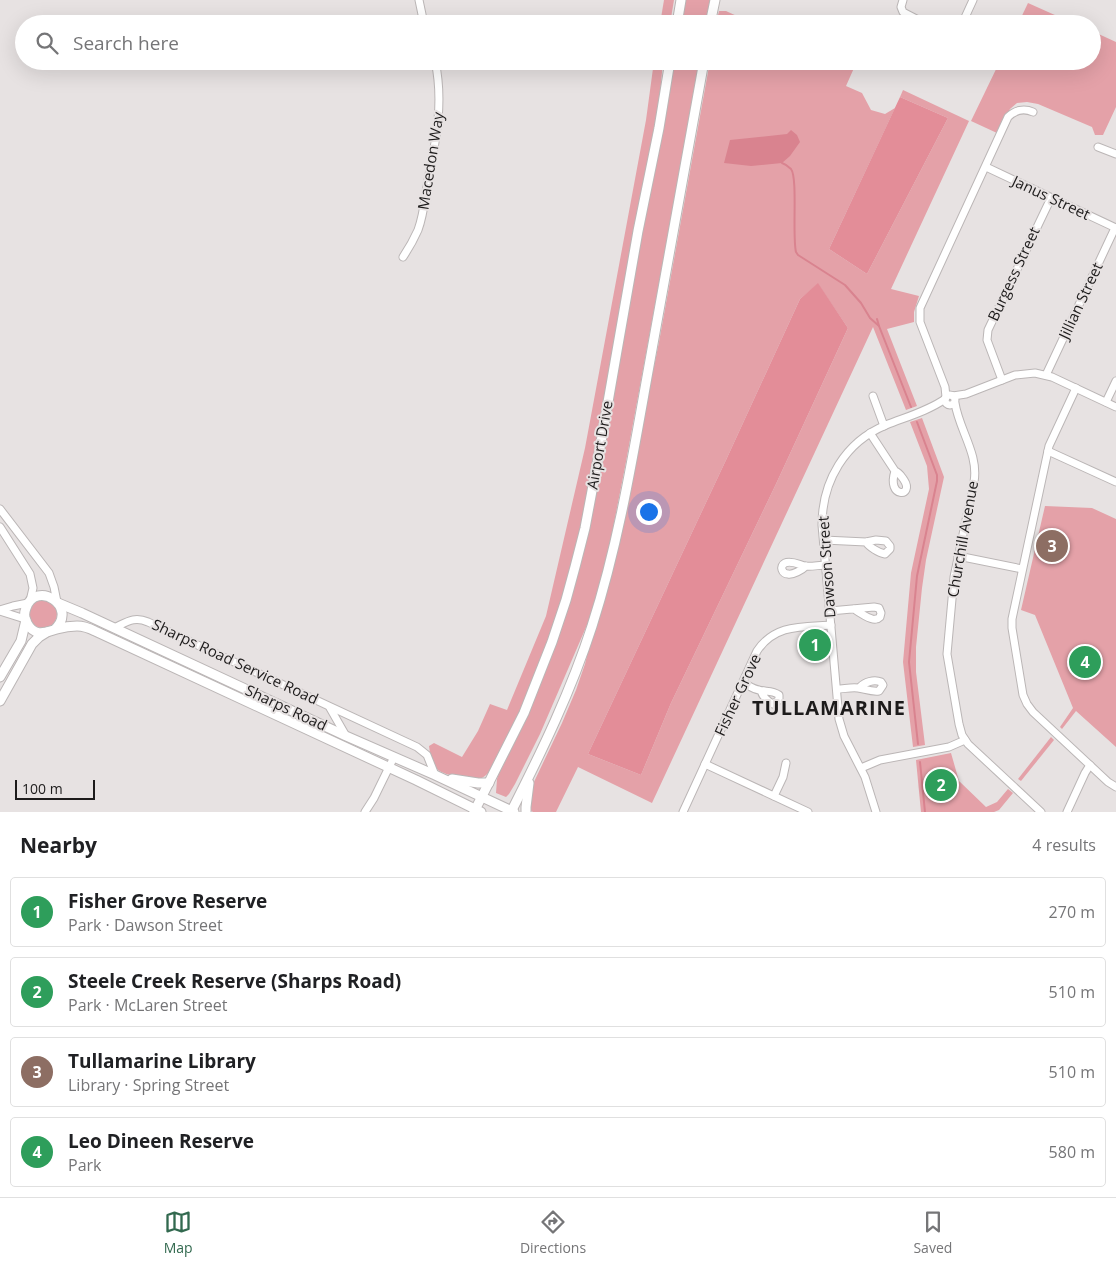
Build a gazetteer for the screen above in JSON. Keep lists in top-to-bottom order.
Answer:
{
  "streets": {
    "main road": ["Airport Drive", "Sharps Road"],
    "street": [
      "Macedon Way",
      "Janus Street",
      "Burgess Street",
      "Jillian Street",
      "Churchill Avenue",
      "Dawson Street",
      "Sharps Road Service Road",
      "Fisher Grove"
    ]
  },
  "crossings": [
    ["Janus Street", "Burgess Street"],
    ["Janus Street", "Jillian Street"],
    ["Janus Street", "Churchill Avenue"],
    ["Burgess Street", "Dawson Street"],
    ["Jillian Street", "Dawson Street"],
    ["Airport Drive", "Sharps Road"],
    ["Churchill Avenue", "Dawson Street"],
    ["Dawson Street", "Fisher Grove"],
    ["Sharps Road Service Road", "Sharps Road"]
  ],
  "districts": ["TULLAMARINE"],
  "scale_bar": "100 m",
  "page": {
    "search": "Search here",
    "pins": [
      "3",
      "1",
      "4",
      "2"
    ],
    "scale": "100 m",
    "heading": ["Nearby", "4 results"],
    "list": [
      {
        "mark": "1",
        "name": "Fisher Grove Reserve",
        "note": "Park · Dawson Street",
        "value": "270 m"
      },
      {
        "mark": "2",
        "name": "Steele Creek Reserve (Sharps Road)",
        "note": "Park · McLaren Street",
        "value": "510 m"
      },
      {
        "mark": "3",
        "name": "Tullamarine Library",
        "note": "Library · Spring Street",
        "value": "510 m"
      },
      {
        "mark": "4",
        "name": "Leo Dineen Reserve",
        "note": "Park",
        "value": "580 m"
      }
    ],
    "nav": ["Map", "Directions", "Saved"]
  }
}
